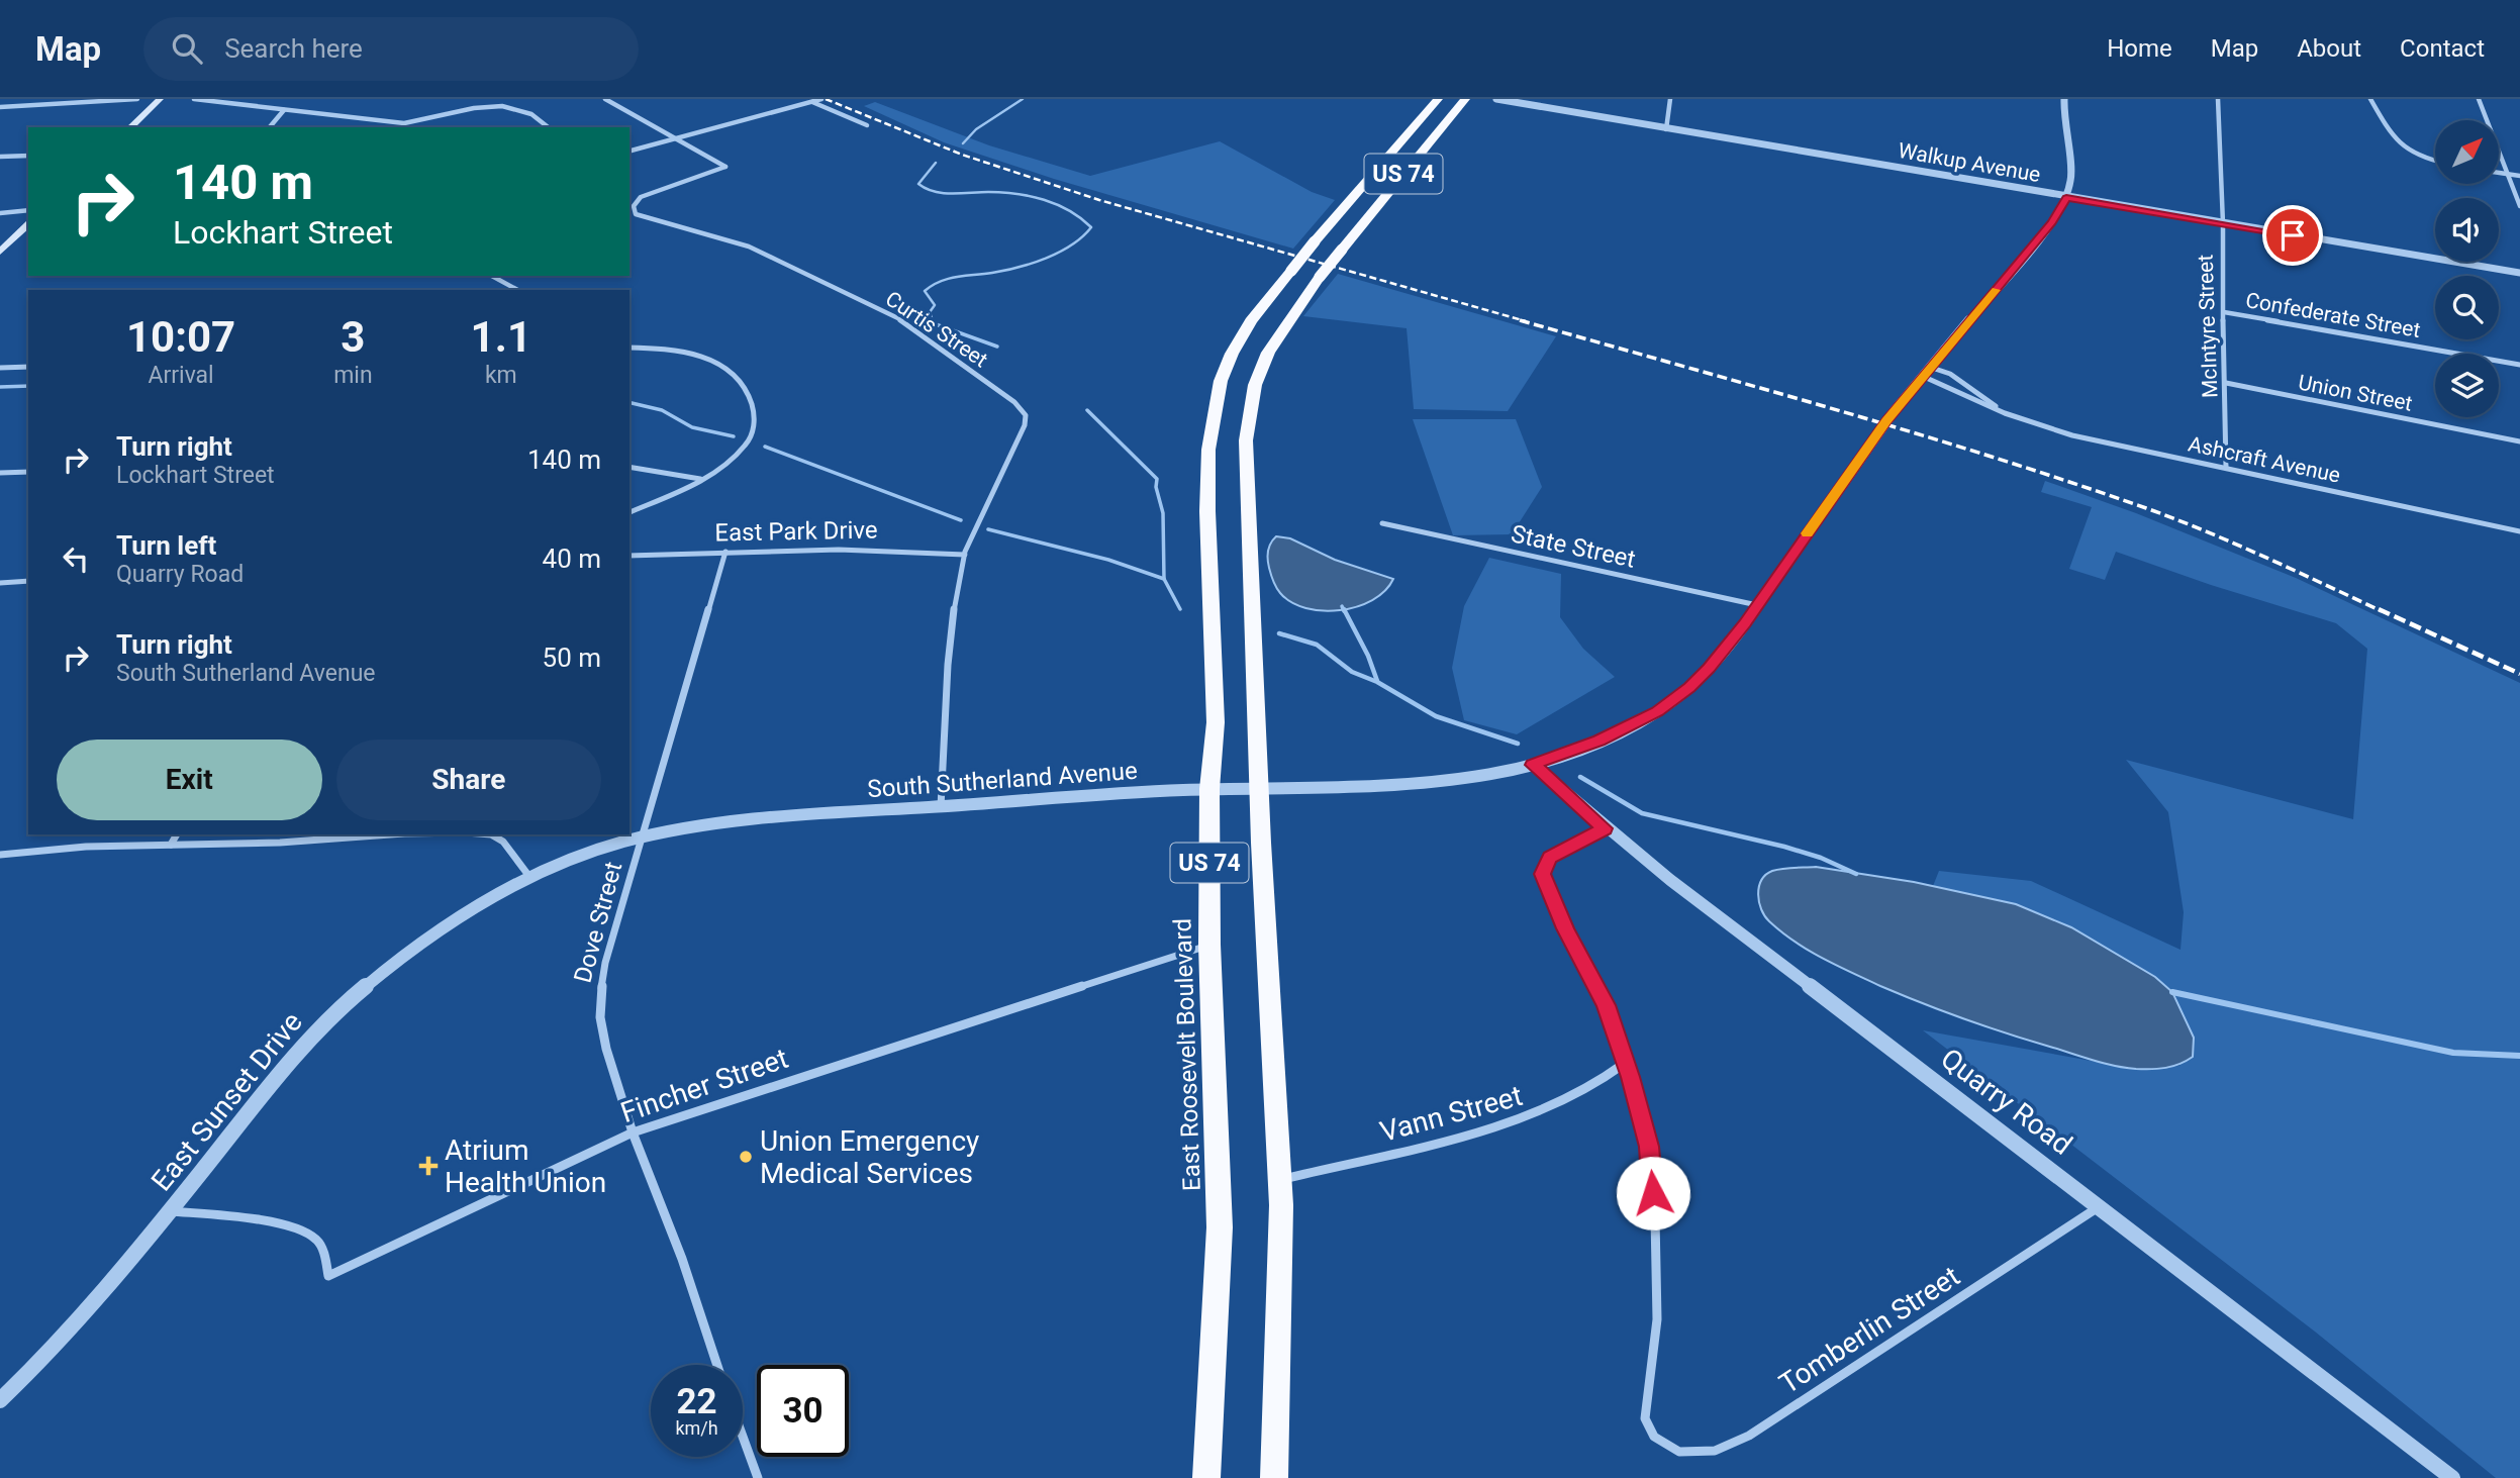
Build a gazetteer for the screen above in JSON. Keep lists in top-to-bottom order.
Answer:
{
  "streets": {
    "highway": ["US 74", "East Roosevelt Boulevard"],
    "street": [
      "Walkup Avenue",
      "Confederate Street",
      "McIntyre Street",
      "Curtis Street",
      "Union Street",
      "Ashcraft Avenue",
      "East Park Drive",
      "State Street",
      "South Sutherland Avenue",
      "Dove Street",
      "Fincher Street",
      "East Sunset Drive",
      "Quarry Road",
      "Vann Street",
      "Tomberlin Street"
    ]
  },
  "crossings": [
    ["Walkup Avenue", "McIntyre Street"],
    ["US 74", "South Sutherland Avenue"],
    ["US 74", "Vann Street"],
    ["Confederate Street", "McIntyre Street"],
    ["McIntyre Street", "Union Street"],
    ["McIntyre Street", "Ashcraft Avenue"],
    ["Curtis Street", "East Park Drive"],
    ["Curtis Street", "South Sutherland Avenue"],
    ["East Park Drive", "Dove Street"],
    ["State Street", "South Sutherland Avenue"],
    ["South Sutherland Avenue", "Dove Street"],
    ["South Sutherland Avenue", "East Roosevelt Boulevard"],
    ["South Sutherland Avenue", "East Sunset Drive"],
    ["South Sutherland Avenue", "Quarry Road"],
    ["Dove Street", "Fincher Street"],
    ["East Roosevelt Boulevard", "Fincher Street"],
    ["Fincher Street", "East Sunset Drive"],
    ["Quarry Road", "Tomberlin Street"],
    ["Vann Street", "Tomberlin Street"]
  ],
  "places": {
    "other": ["Union Emergency Medical Services"],
    "health": ["Atrium Health Union"]
  },
  "north": "top right",
  "page": {
    "header": "Map",
    "search": "Search here",
    "nav": [
      "Home",
      "Map",
      "About",
      "Contact"
    ],
    "turn": ["140 m", "Lockhart Street"],
    "eta": [
      "10:07",
      "Arrival",
      "3",
      "min",
      "1.1",
      "km"
    ],
    "list": [
      {
        "name": "Turn right",
        "note": "Lockhart Street",
        "value": "140 m"
      },
      {
        "name": "Turn left",
        "note": "Quarry Road",
        "value": "40 m"
      },
      {
        "name": "Turn right",
        "note": "South Sutherland Avenue",
        "value": "50 m"
      }
    ],
    "buttons": ["Exit", "Share"],
    "speed": "22 km/h",
    "limit": "30"
  }
}
